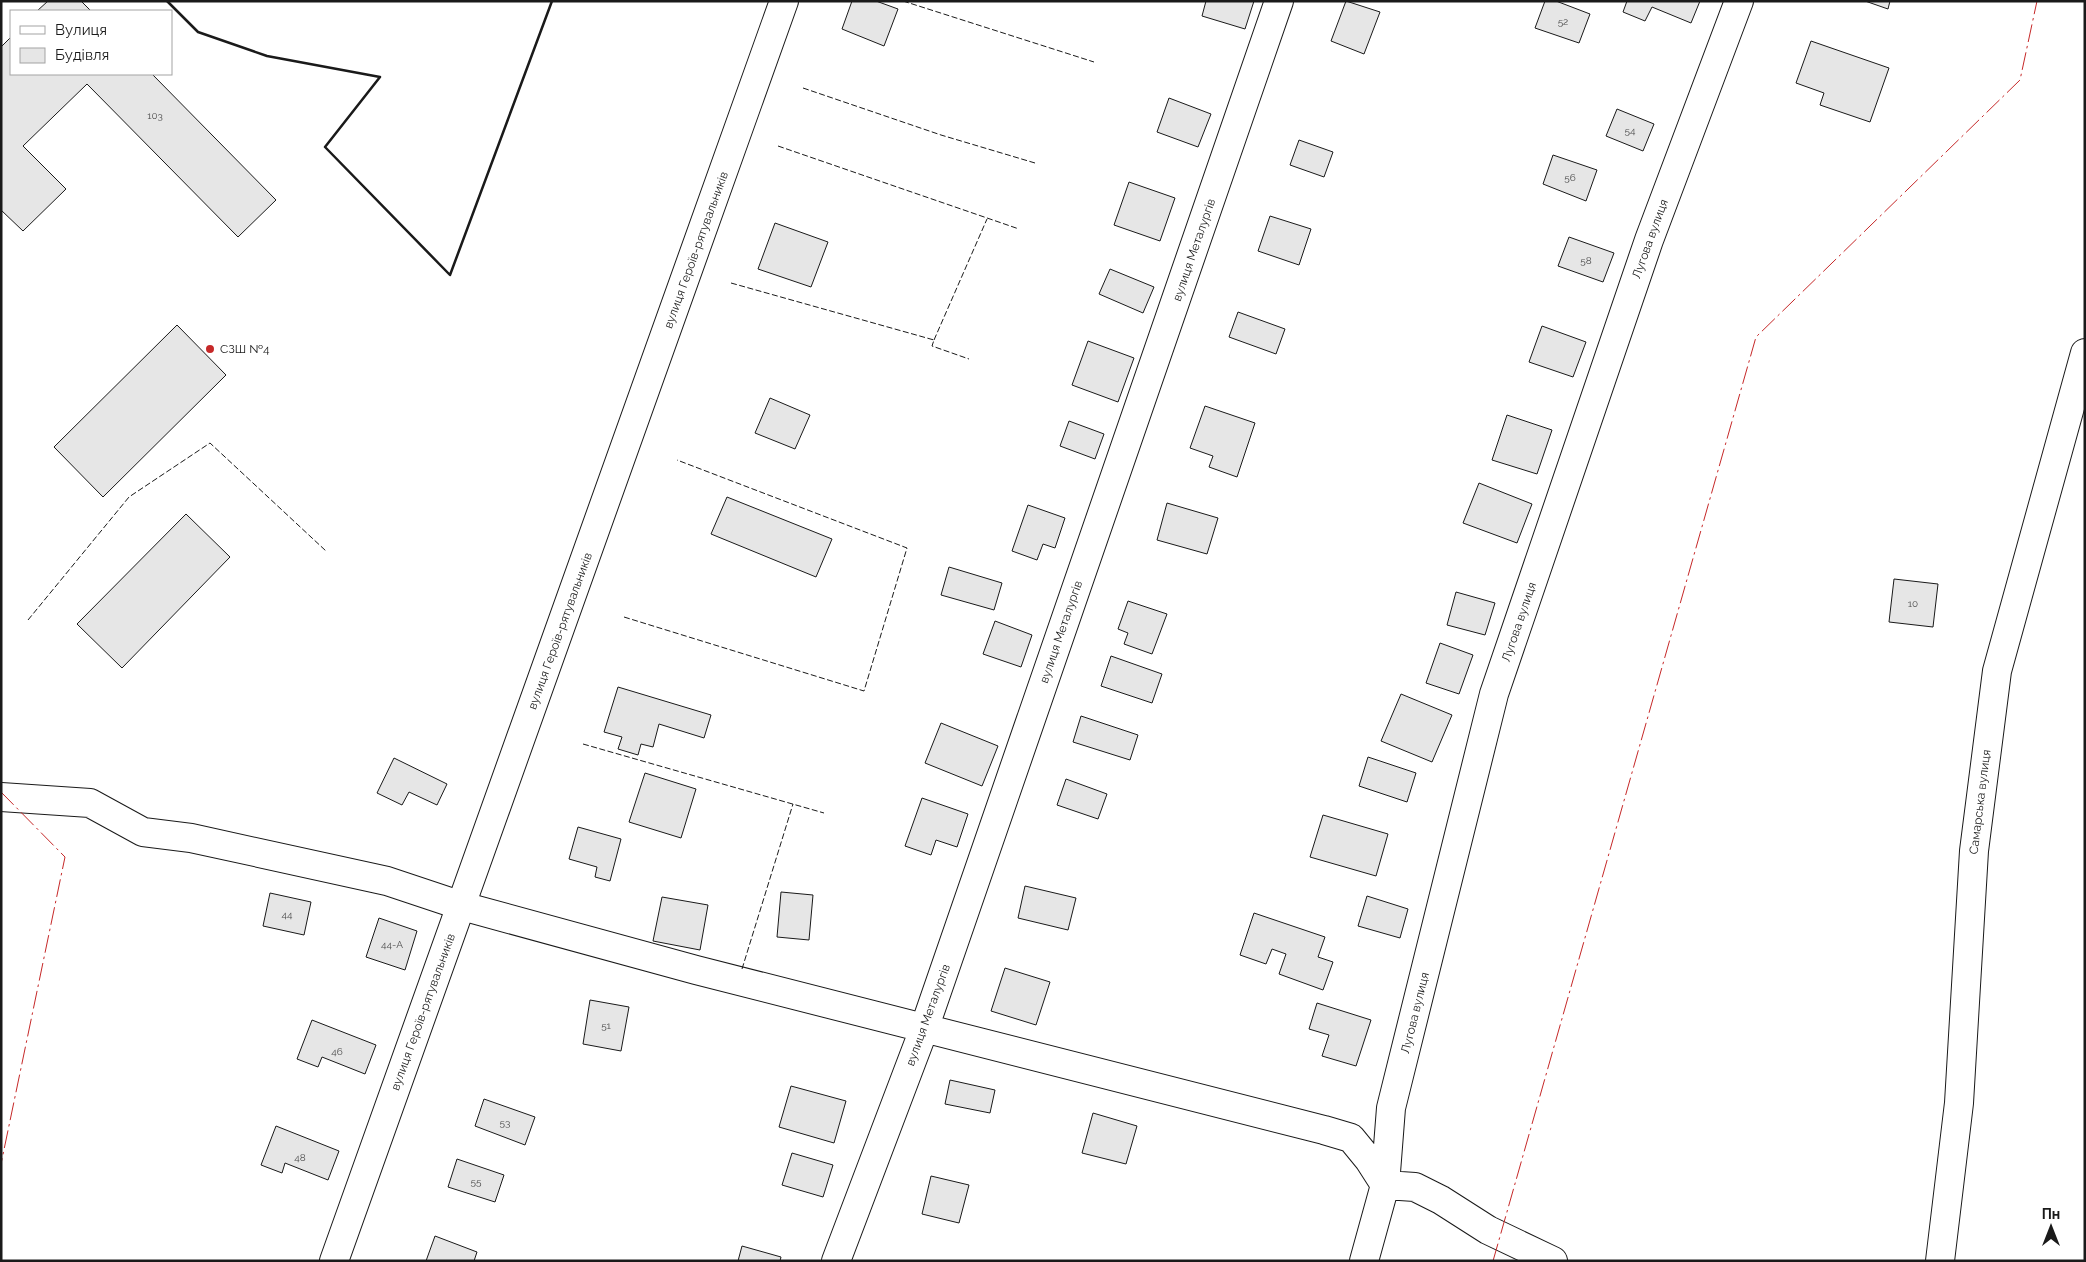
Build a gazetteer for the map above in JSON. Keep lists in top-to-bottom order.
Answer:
{
  "streets": {
    "street": [
      "Лугова вулиця",
      "вулиця Героїв-рятувальників",
      "вулиця Металургів",
      "Самарська вулиця"
    ]
  },
  "places": ["СЗШ №4"],
  "house_numbers": [
    "52",
    "103",
    "54",
    "56",
    "58",
    "10",
    "44",
    "44-А",
    "51",
    "46",
    "53",
    "48",
    "55"
  ],
  "legend": ["Вулиця", "Будівля"],
  "north": "top"
}
